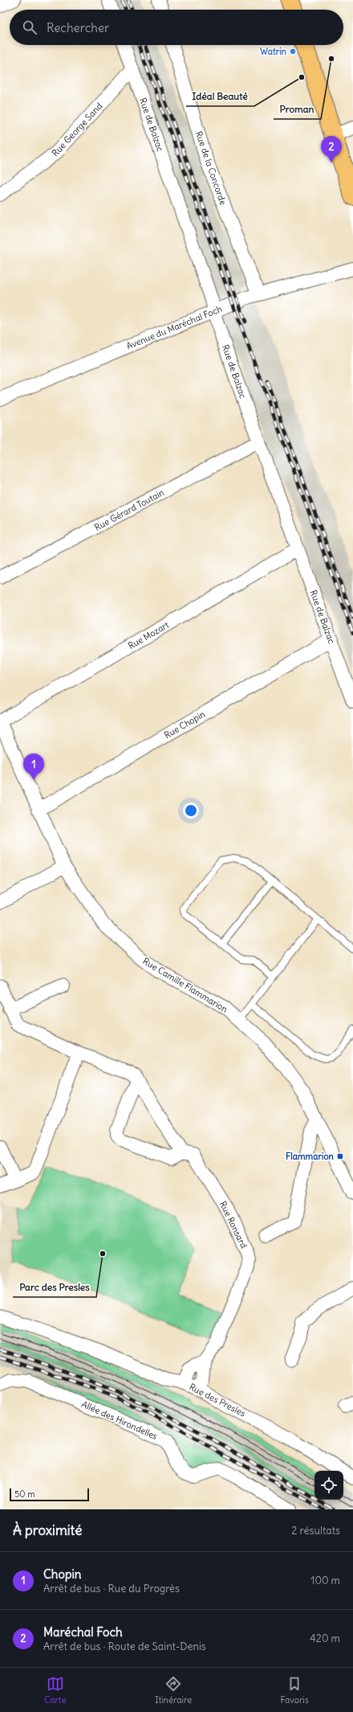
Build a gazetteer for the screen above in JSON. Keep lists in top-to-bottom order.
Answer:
{
  "streets": {
    "street": [
      "Rue de Balzac",
      "Rue George Sand",
      "Rue de la Concorde",
      "Avenue du Maréchal Foch",
      "Rue Gérard Toutain",
      "Rue Mozart",
      "Rue Chopin",
      "Rue Camille Flammarion",
      "Rue Ronsard",
      "Rue des Presles",
      "Allée des Hirondelles"
    ]
  },
  "crossings": [
    ["Rue de Balzac", "Rue George Sand"],
    ["Rue de Balzac", "Avenue du Maréchal Foch"],
    ["Rue de Balzac", "Rue Gérard Toutain"],
    ["Rue de Balzac", "Rue Mozart"],
    ["Rue de Balzac", "Rue Chopin"],
    ["Rue de la Concorde", "Avenue du Maréchal Foch"],
    ["Rue Mozart", "Rue Camille Flammarion"],
    ["Rue Chopin", "Rue Camille Flammarion"],
    ["Rue Ronsard", "Rue des Presles"]
  ],
  "places": {
    "other": [
      "Watrin",
      "Proman",
      "Idéal Beauté",
      "Parc des Presles"
    ],
    "transit": ["Flammarion"]
  },
  "scale_bar": "50 m",
  "page": {
    "search": "Rechercher",
    "pins": ["2", "1"],
    "scale": "50 m",
    "heading": ["À proximité", "2 résultats"],
    "list": [
      {
        "mark": "1",
        "name": "Chopin",
        "note": "Arrêt de bus · Rue du Progrès",
        "value": "100 m"
      },
      {
        "mark": "2",
        "name": "Maréchal Foch",
        "note": "Arrêt de bus · Route de Saint-Denis",
        "value": "420 m"
      }
    ],
    "nav": ["Carte", "Itinéraire", "Favoris"]
  }
}
